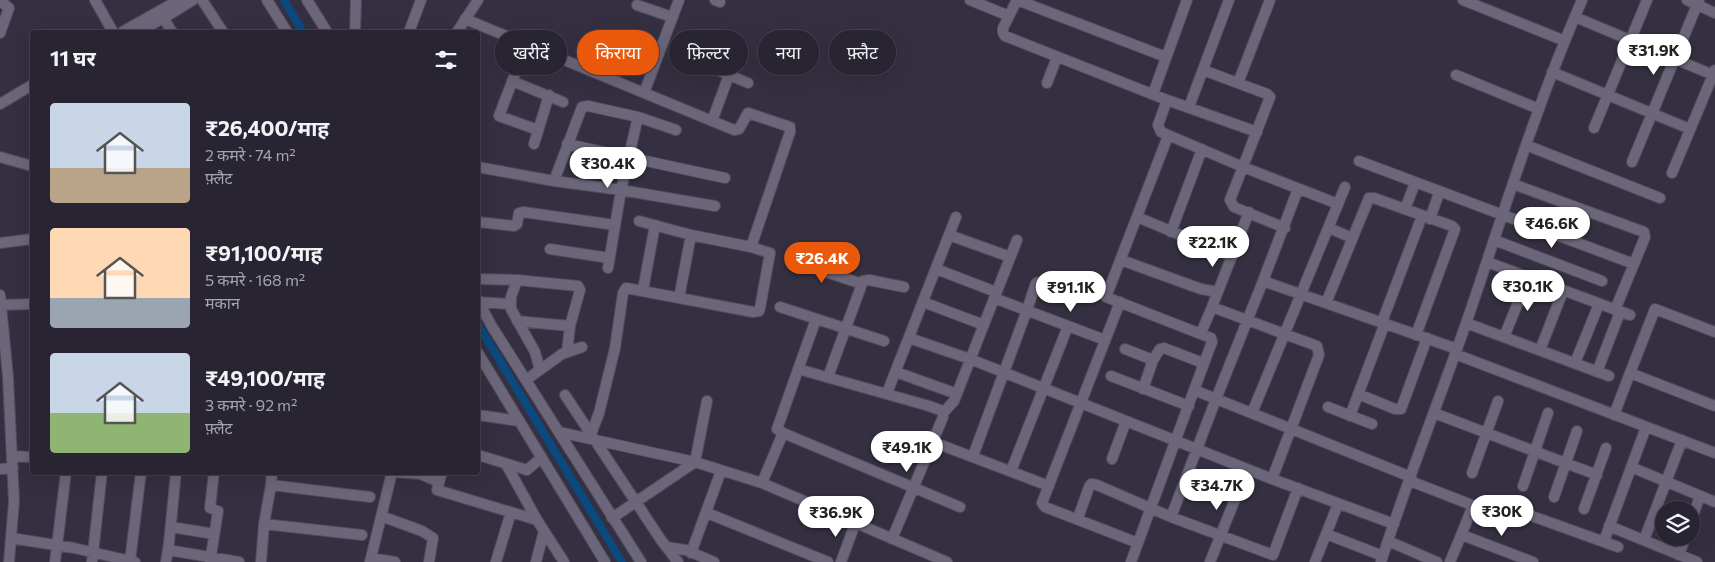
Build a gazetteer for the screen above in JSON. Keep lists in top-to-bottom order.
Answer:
{
  "page": {
    "chip": [
      "खरीदें",
      "किराया",
      "फ़िल्टर",
      "नया",
      "फ़्लैट"
    ],
    "heading": "11 घर",
    "price": [
      "₹31.9K",
      "₹30.4K",
      "₹46.6K",
      "₹22.1K",
      "₹26.4K",
      "₹30.1K",
      "₹91.1K",
      "₹49.1K",
      "₹34.7K",
      "₹30K",
      "₹36.9K"
    ],
    "list": [
      {
        "name": "₹26,400/माह",
        "note": "2 कमरे · 74 m² · फ़्लैट"
      },
      {
        "name": "₹91,100/माह",
        "note": "5 कमरे · 168 m² · मकान"
      },
      {
        "name": "₹49,100/माह",
        "note": "3 कमरे · 92 m² · फ़्लैट"
      }
    ]
  }
}
